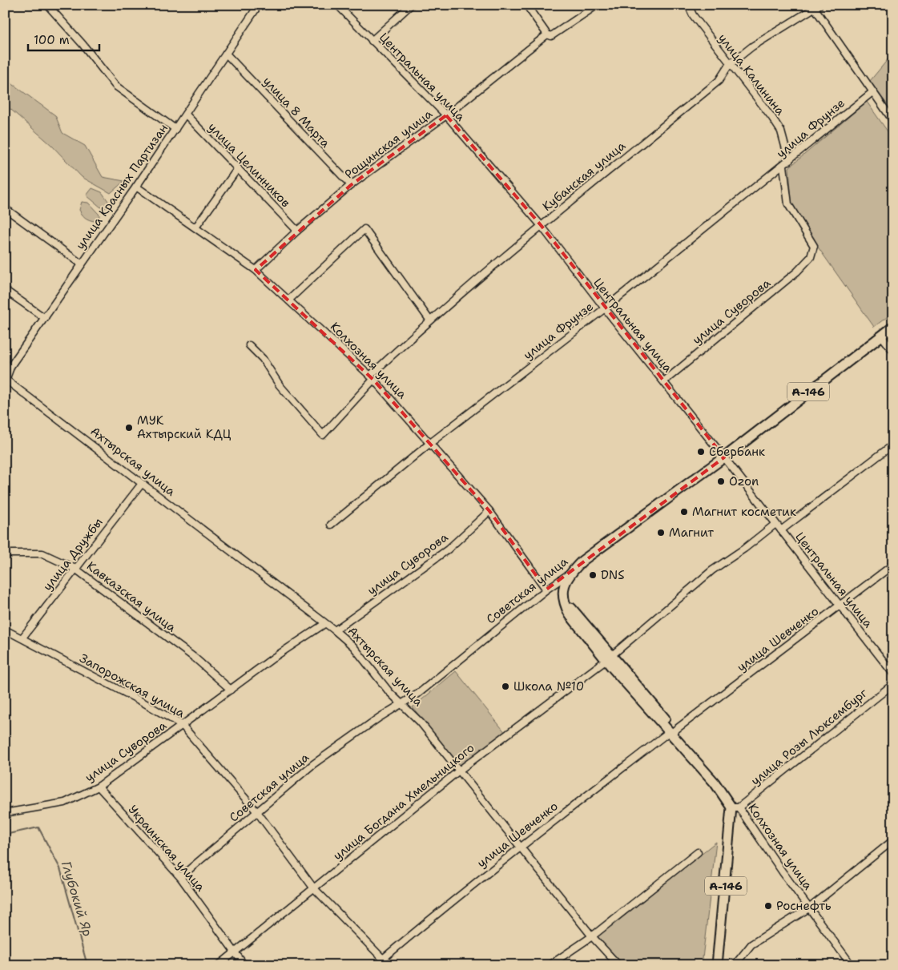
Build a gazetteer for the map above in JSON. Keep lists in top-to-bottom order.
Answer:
{
  "streets": {
    "highway": ["Колхозная улица", "А-146", "Советская улица"],
    "street": [
      "улица Калинина",
      "Центральная улица",
      "улица 8 Марта",
      "улица Фрунзе",
      "Рощинская улица",
      "улица Целинников",
      "Кубанская улица",
      "улица Красных Партизан",
      "улица Суворова",
      "Ахтырская улица",
      "улица Дружбы",
      "Кавказская улица",
      "улица Шевченко",
      "Запорожская улица",
      "улица Розы Люксембург",
      "улица Богдана Хмельницкого",
      "Украинская улица"
    ]
  },
  "crossings": [
    ["улица Калинина", "улица Фрунзе"],
    ["улица Калинина", "Кубанская улица"],
    ["Центральная улица", "улица Фрунзе"],
    ["Центральная улица", "Рощинская улица"],
    ["Центральная улица", "Кубанская улица"],
    ["Центральная улица", "улица Суворова"],
    ["Центральная улица", "Советская улица"],
    ["Центральная улица", "улица Шевченко"],
    ["Центральная улица", "улица Богдана Хмельницкого"],
    ["улица 8 Марта", "Рощинская улица"],
    ["улица 8 Марта", "улица Красных Партизан"],
    ["улица Фрунзе", "улица Суворова"],
    ["улица Фрунзе", "Колхозная улица"],
    ["Рощинская улица", "улица Целинников"],
    ["Рощинская улица", "Колхозная улица"],
    ["улица Целинников", "улица Красных Партизан"],
    ["Кубанская улица", "Колхозная улица"],
    ["улица Красных Партизан", "Колхозная улица"],
    ["улица Красных Партизан", "Ахтырская улица"],
    ["улица Суворова", "Колхозная улица"],
    ["улица Суворова", "Ахтырская улица"],
    ["улица Суворова", "Кавказская улица"],
    ["улица Суворова", "Запорожская улица"],
    ["улица Суворова", "Украинская улица"],
    ["Колхозная улица", "А-146"],
    ["Колхозная улица", "Советская улица"],
    ["Колхозная улица", "улица Шевченко"],
    ["Колхозная улица", "улица Розы Люксембург"],
    ["Колхозная улица", "улица Богдана Хмельницкого"],
    ["А-146", "улица Розы Люксембург"],
    ["Ахтырская улица", "улица Дружбы"],
    ["Ахтырская улица", "Советская улица"],
    ["Ахтырская улица", "улица Шевченко"],
    ["Ахтырская улица", "улица Богдана Хмельницкого"],
    ["улица Дружбы", "Кавказская улица"],
    ["улица Дружбы", "Запорожская улица"],
    ["Советская улица", "Запорожская улица"],
    ["Советская улица", "Украинская улица"],
    ["улица Шевченко", "Запорожская улица"],
    ["Запорожская улица", "улица Богдана Хмельницкого"],
    ["улица Богдана Хмельницкого", "Украинская улица"]
  ],
  "water": ["Глубокий Яр"],
  "places": [
    "МУК Ахтырский КДЦ",
    "Сбербанк",
    "Ozon",
    "Магнит косметик",
    "Магнит",
    "DNS",
    "Школа №10",
    "Роснефть"
  ],
  "scale_bar": "100 m"
}
